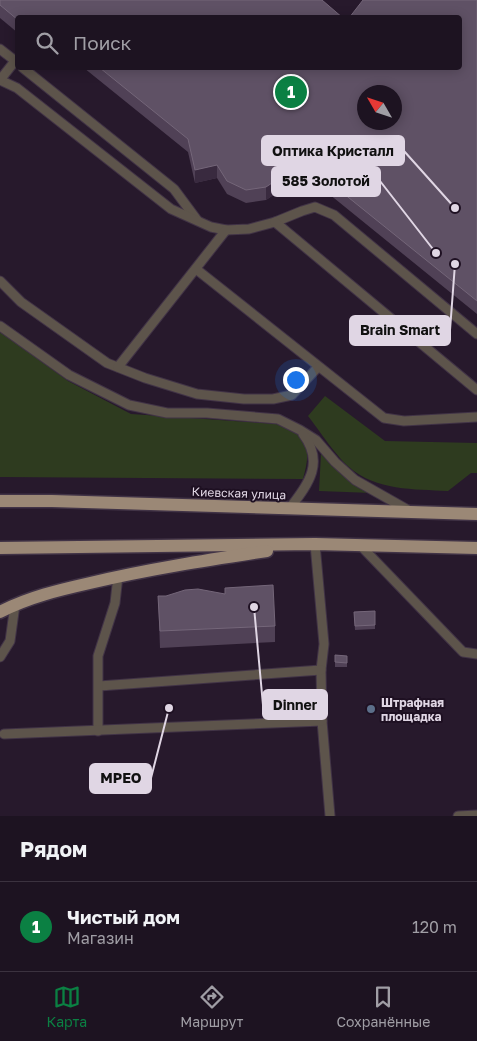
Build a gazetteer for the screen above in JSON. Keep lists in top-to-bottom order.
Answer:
{
  "streets": {
    "main road": ["Киевская улица"]
  },
  "places": [
    "Оптика Кристалл",
    "585 Золотой",
    "Brain Smart",
    "Dinner",
    "МРЕО",
    "Штрафная площадка"
  ],
  "north": "top left",
  "page": {
    "search": "Поиск",
    "pins": "1",
    "heading": "Рядом",
    "list": [
      {
        "mark": "1",
        "name": "Чистый дом",
        "note": "Магазин",
        "value": "120 m"
      }
    ],
    "nav": ["Карта", "Маршрут", "Сохранённые"]
  }
}
